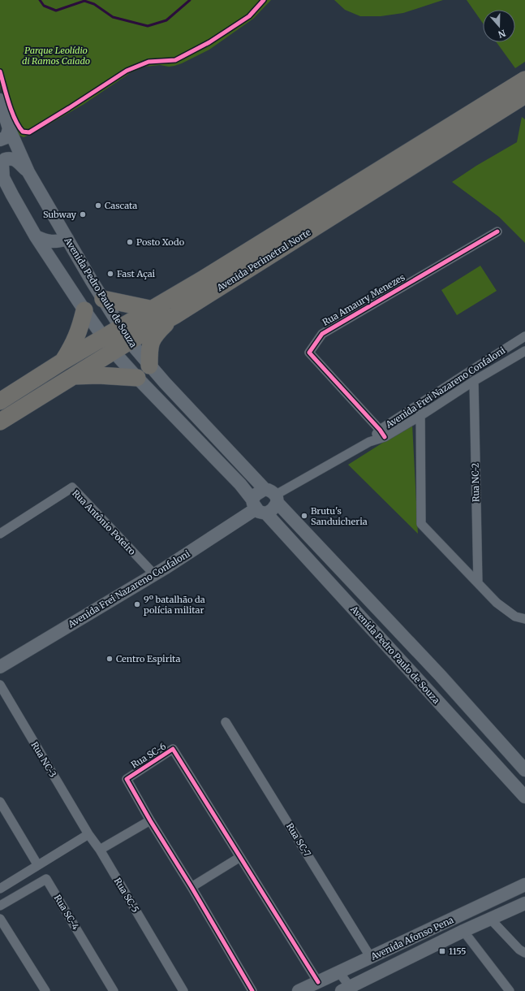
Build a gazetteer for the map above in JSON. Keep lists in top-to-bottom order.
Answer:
{
  "streets": {
    "highway": ["Avenida Perimetral Norte"],
    "main road": ["Avenida Pedro Paulo de Souza", "Avenida Frei Nazareno Confaloni", "Avenida Afonso Pena"],
    "street": [
      "Rua Amaury Menezes",
      "Rua NC-2",
      "Rua Antônio Poteiro",
      "Rua SC-6",
      "Rua NC-3",
      "Rua SC-7",
      "Rua SC-5",
      "Rua SC-4"
    ]
  },
  "crossings": [
    ["Avenida Perimetral Norte", "Avenida Pedro Paulo de Souza"],
    ["Avenida Pedro Paulo de Souza", "Avenida Frei Nazareno Confaloni"],
    ["Rua Amaury Menezes", "Avenida Frei Nazareno Confaloni"],
    ["Avenida Frei Nazareno Confaloni", "Rua NC-2"],
    ["Avenida Frei Nazareno Confaloni", "Rua Antônio Poteiro"],
    ["Rua SC-6", "Avenida Afonso Pena"],
    ["Rua NC-3", "Rua SC-5"],
    ["Rua SC-7", "Avenida Afonso Pena"]
  ],
  "parks": ["Parque Leolídio di Ramos Caiado"],
  "places": {
    "other": [
      "Cascata",
      "Subway",
      "Posto Xodo",
      "Fast Açai",
      "Brutu's Sanduicheria",
      "9º batalhão da polícia militar",
      "Centro Espirita"
    ],
    "transit": ["1155"]
  },
  "north": "bottom"
}
